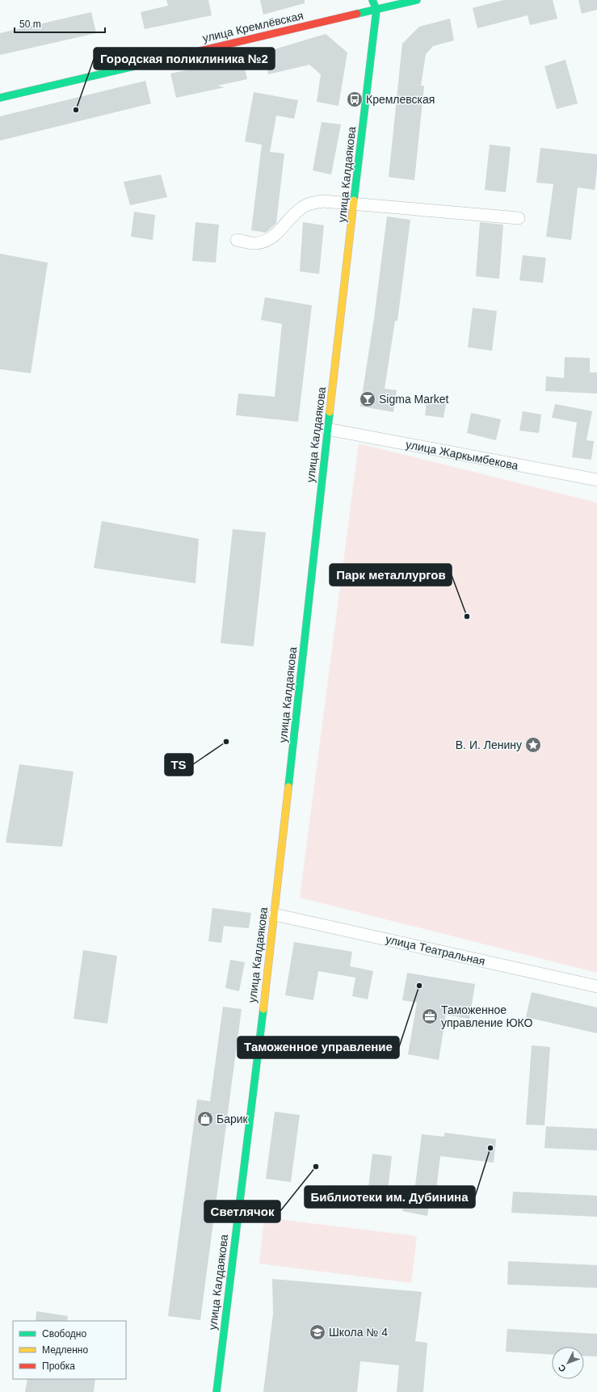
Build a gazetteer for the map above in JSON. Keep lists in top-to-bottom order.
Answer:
{
  "streets": {
    "street": [
      "улица Кремлёвская",
      "улица Калдаякова",
      "улица Жаркымбекова",
      "улица Театральная"
    ]
  },
  "crossings": [
    ["улица Кремлёвская", "улица Калдаякова"],
    ["улица Калдаякова", "улица Жаркымбекова"],
    ["улица Калдаякова", "улица Театральная"]
  ],
  "places": {
    "bus stop": ["Кремлевская"],
    "other": [
      "Городская поликлиника №2",
      "Парк металлургов",
      "TS",
      "Таможенное управление",
      "Библиотеки им. Дубинина",
      "Светлячок"
    ],
    "bar": ["Sigma Market"],
    "place": ["В. И. Ленину"],
    "office": ["Таможенное управление ЮКО"],
    "shop": ["Барик"],
    "school or university": ["Школа № 4"]
  },
  "legend": ["Свободно", "Медленно", "Пробка"],
  "scale_bar": "50 m",
  "north": "bottom left"
}
